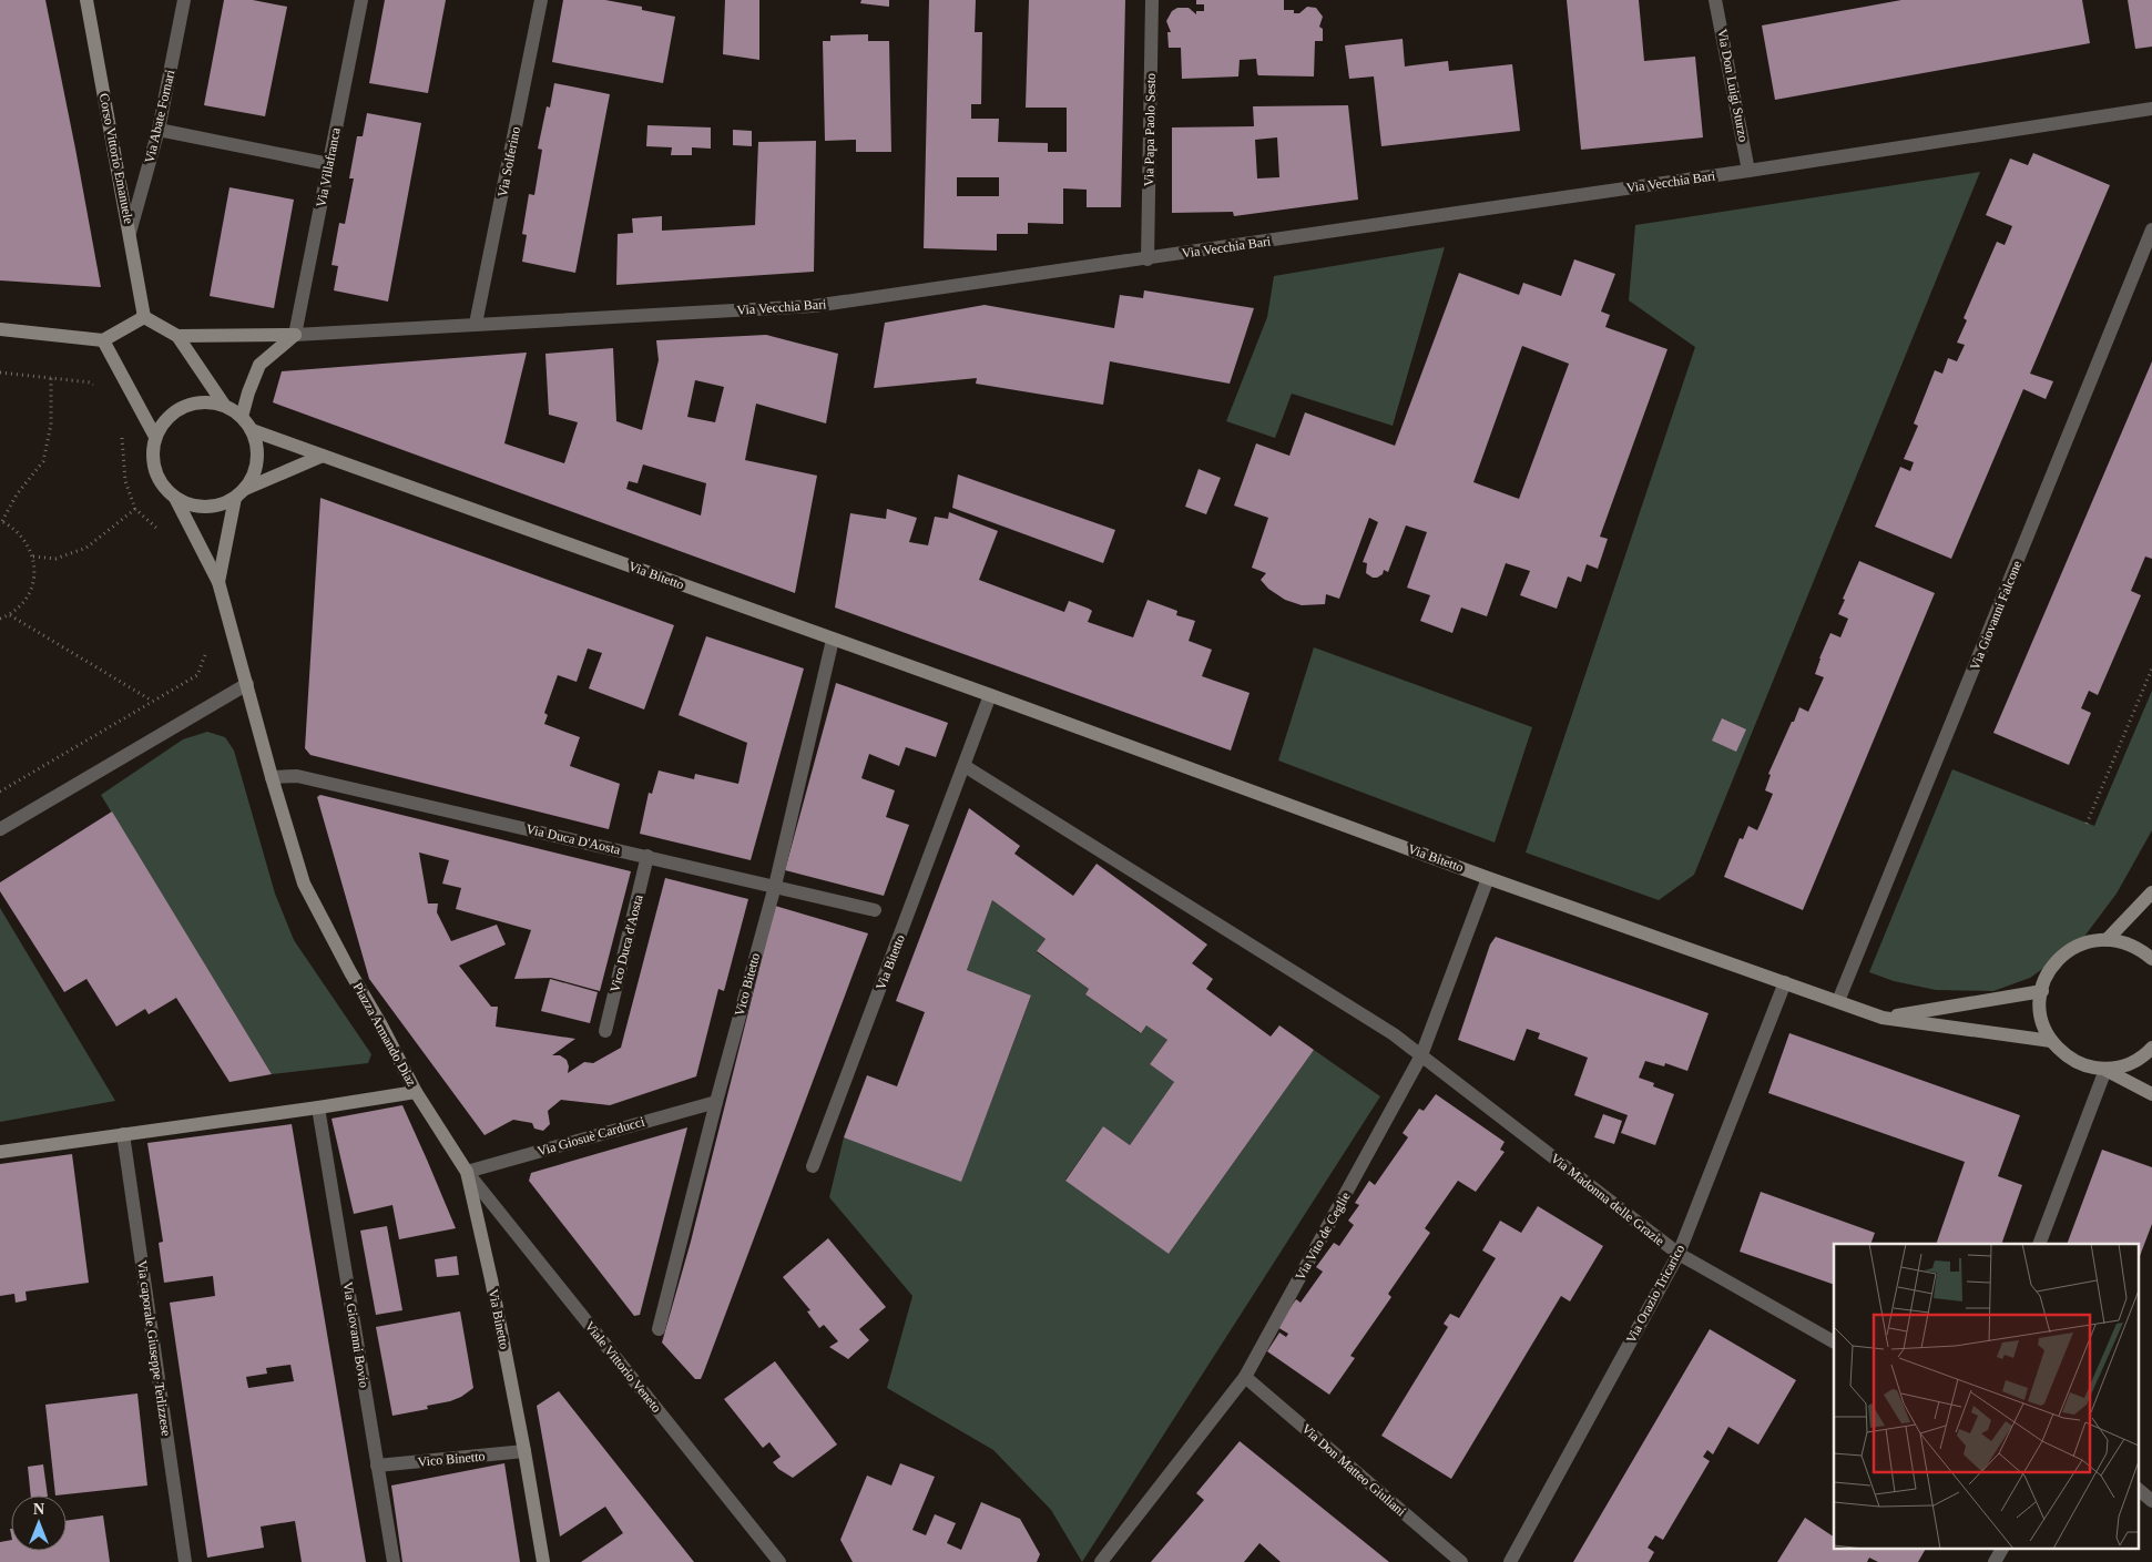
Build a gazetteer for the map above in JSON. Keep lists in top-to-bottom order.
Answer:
{
  "streets": {
    "street": [
      "Via Don Luigi Sturzo",
      "Via Abate Fornari",
      "Via Papa Paolo Sesto",
      "Corso Vittorio Emanuele",
      "Via Solferino",
      "Via Villafranca",
      "Via Vecchia Bari",
      "Via Bitetto",
      "Via Giovanni Falcone",
      "Via Duca D'Aosta",
      "Vico Duca d'Aosta",
      "Vico Bitetto",
      "Piazza Armando Diaz",
      "Via Giosuè Carducci",
      "Via Madonna delle Grazie",
      "Via Vito de Ceglie",
      "Via Orazio Tricarico",
      "Via Binetto",
      "Via Giovanni Bovio",
      "Via caporale Giuseppe Terlizzese",
      "Viale Vittorio Veneto",
      "Vico Binetto",
      "Via Don Matteo Giuliani"
    ]
  },
  "crossings": [
    ["Via Don Luigi Sturzo", "Via Vecchia Bari"],
    ["Via Abate Fornari", "Corso Vittorio Emanuele"],
    ["Via Papa Paolo Sesto", "Via Vecchia Bari"],
    ["Via Solferino", "Via Vecchia Bari"],
    ["Via Villafranca", "Via Vecchia Bari"],
    ["Via Bitetto", "Via Giovanni Falcone"],
    ["Via Bitetto", "Vico Bitetto"],
    ["Via Bitetto", "Piazza Armando Diaz"],
    ["Via Bitetto", "Via Madonna delle Grazie"],
    ["Via Bitetto", "Via Vito de Ceglie"],
    ["Via Bitetto", "Via Orazio Tricarico"],
    ["Via Duca D'Aosta", "Vico Duca d'Aosta"],
    ["Via Duca D'Aosta", "Vico Bitetto"],
    ["Via Duca D'Aosta", "Piazza Armando Diaz"],
    ["Vico Bitetto", "Via Giosuè Carducci"],
    ["Piazza Armando Diaz", "Via Binetto"],
    ["Piazza Armando Diaz", "Via Giovanni Bovio"],
    ["Piazza Armando Diaz", "Via caporale Giuseppe Terlizzese"],
    ["Via Giosuè Carducci", "Via Binetto"],
    ["Via Giosuè Carducci", "Viale Vittorio Veneto"],
    ["Via Madonna delle Grazie", "Via Vito de Ceglie"],
    ["Via Madonna delle Grazie", "Via Orazio Tricarico"],
    ["Via Vito de Ceglie", "Via Don Matteo Giuliani"],
    ["Via Binetto", "Viale Vittorio Veneto"],
    ["Via Binetto", "Vico Binetto"],
    ["Via Giovanni Bovio", "Vico Binetto"]
  ],
  "north": "top"
}
